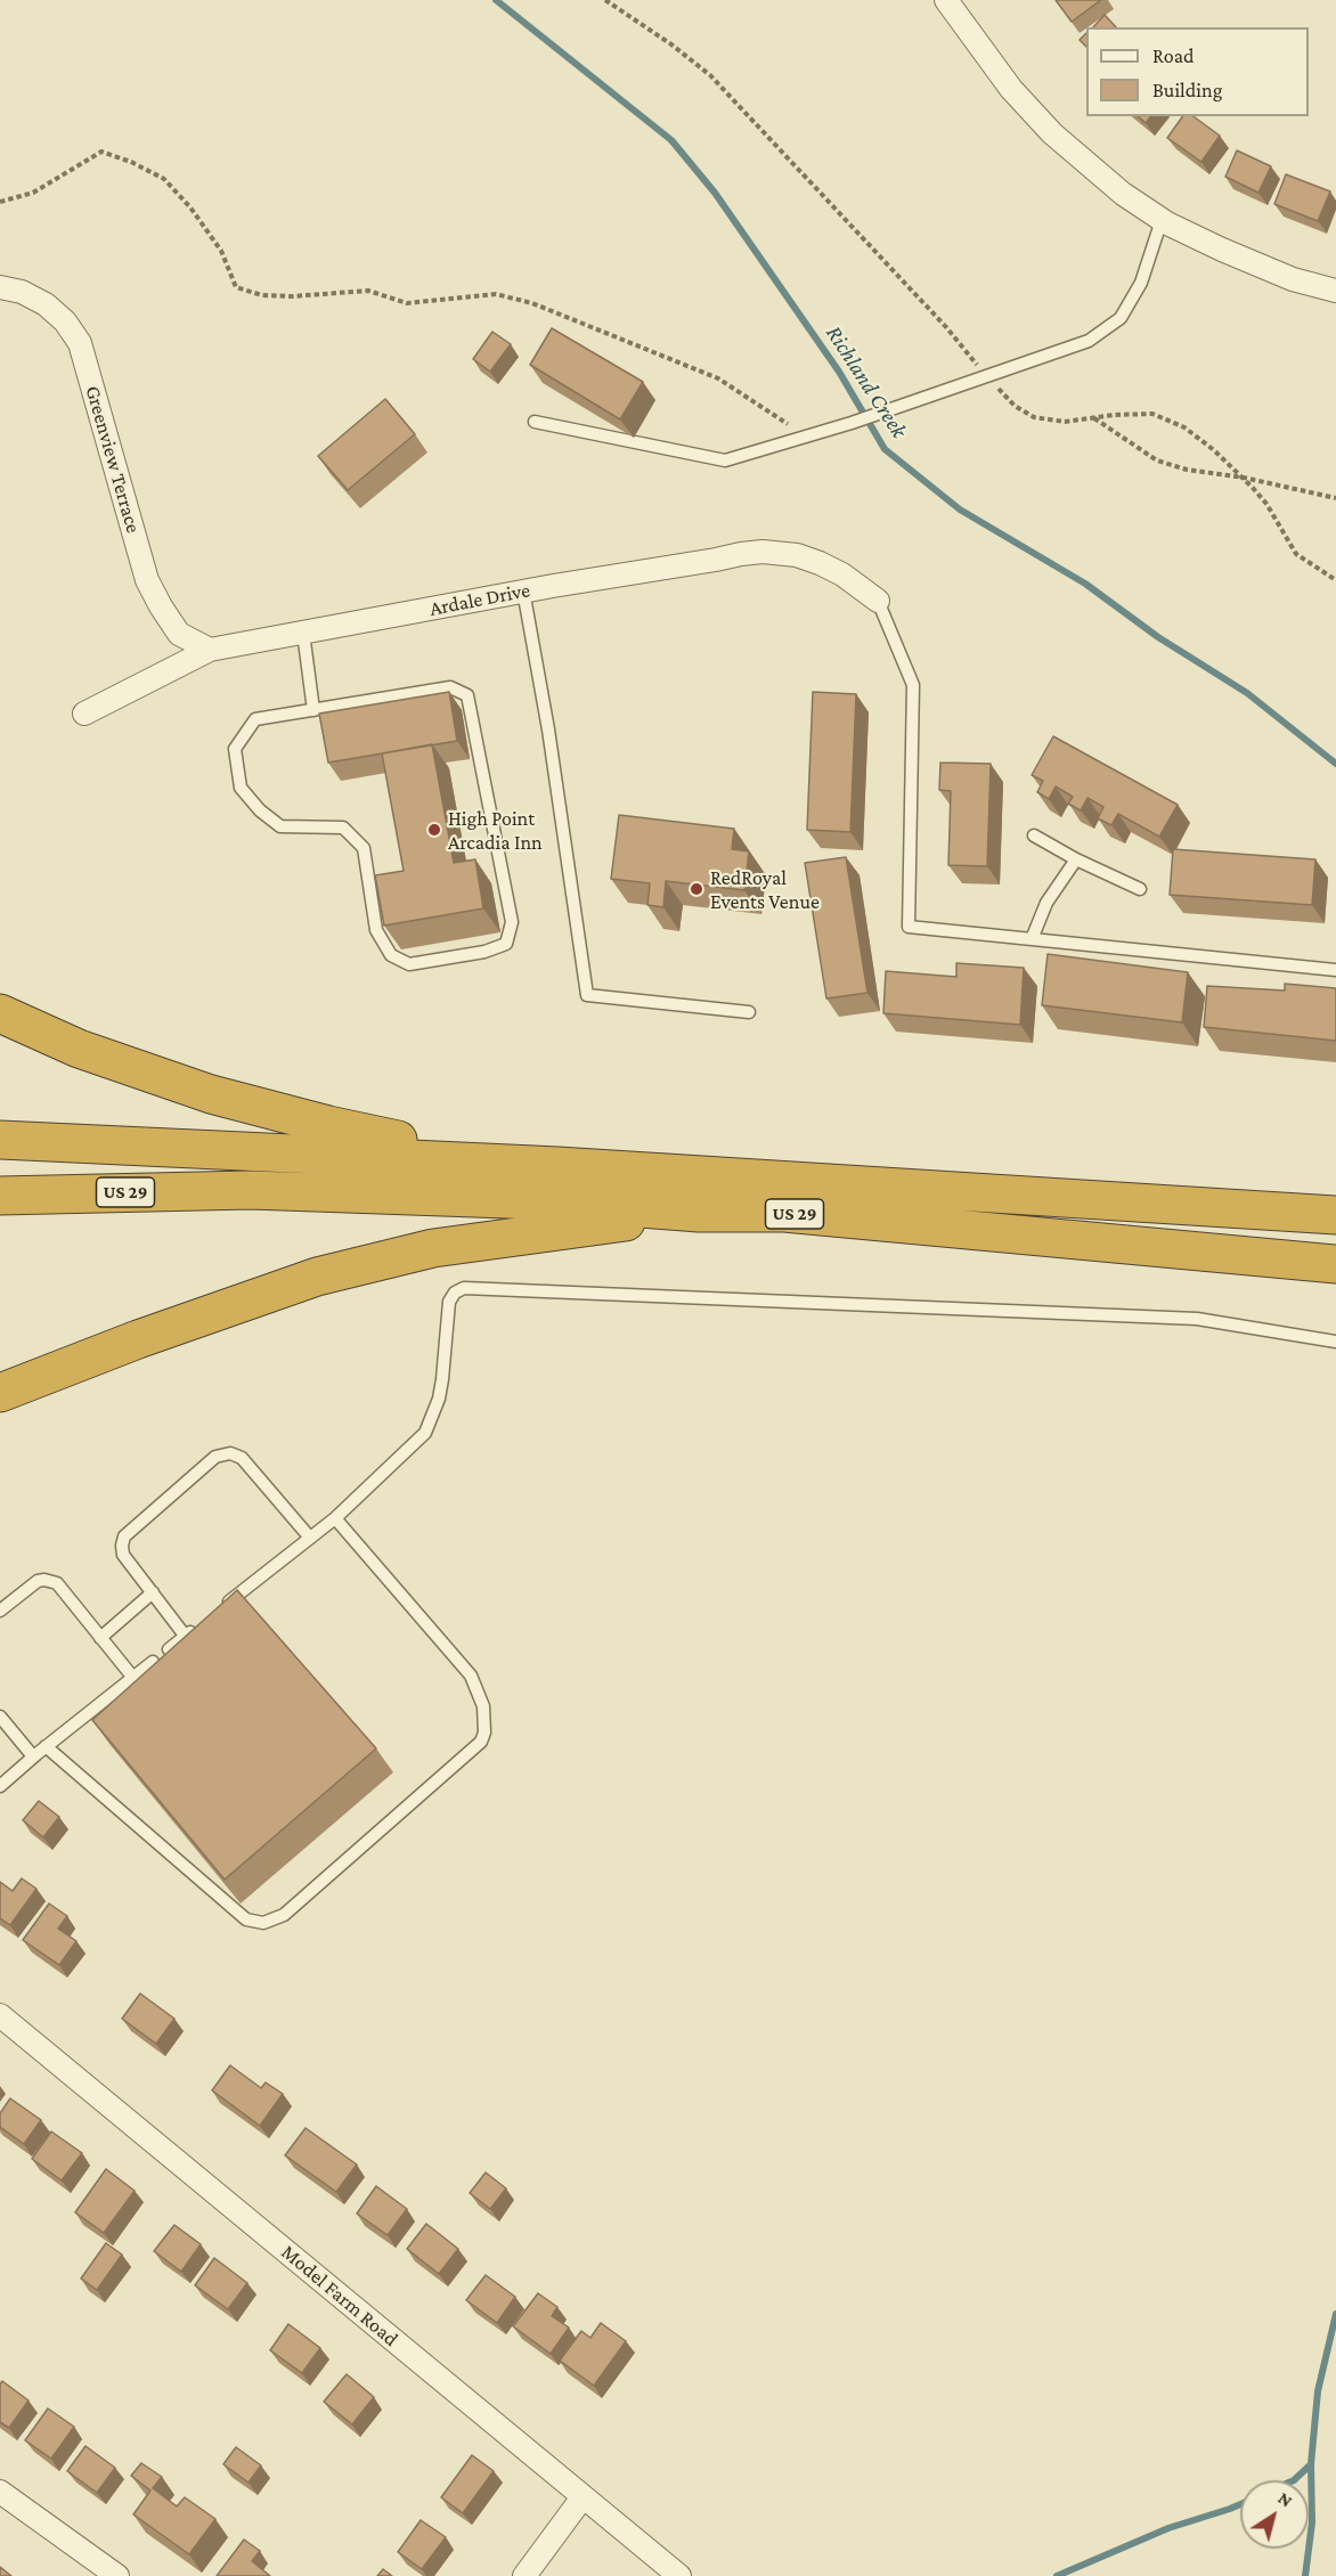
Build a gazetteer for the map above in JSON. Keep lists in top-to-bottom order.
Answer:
{
  "streets": {
    "highway": ["US 29"],
    "street": ["Greenview Terrace", "Ardale Drive", "Model Farm Road"]
  },
  "crossings": [
    ["Greenview Terrace", "Ardale Drive"]
  ],
  "water": ["Richland Creek"],
  "places": ["High Point Arcadia Inn", "RedRoyal Events Venue"],
  "legend": ["Road", "Building"],
  "north": "top right"
}
